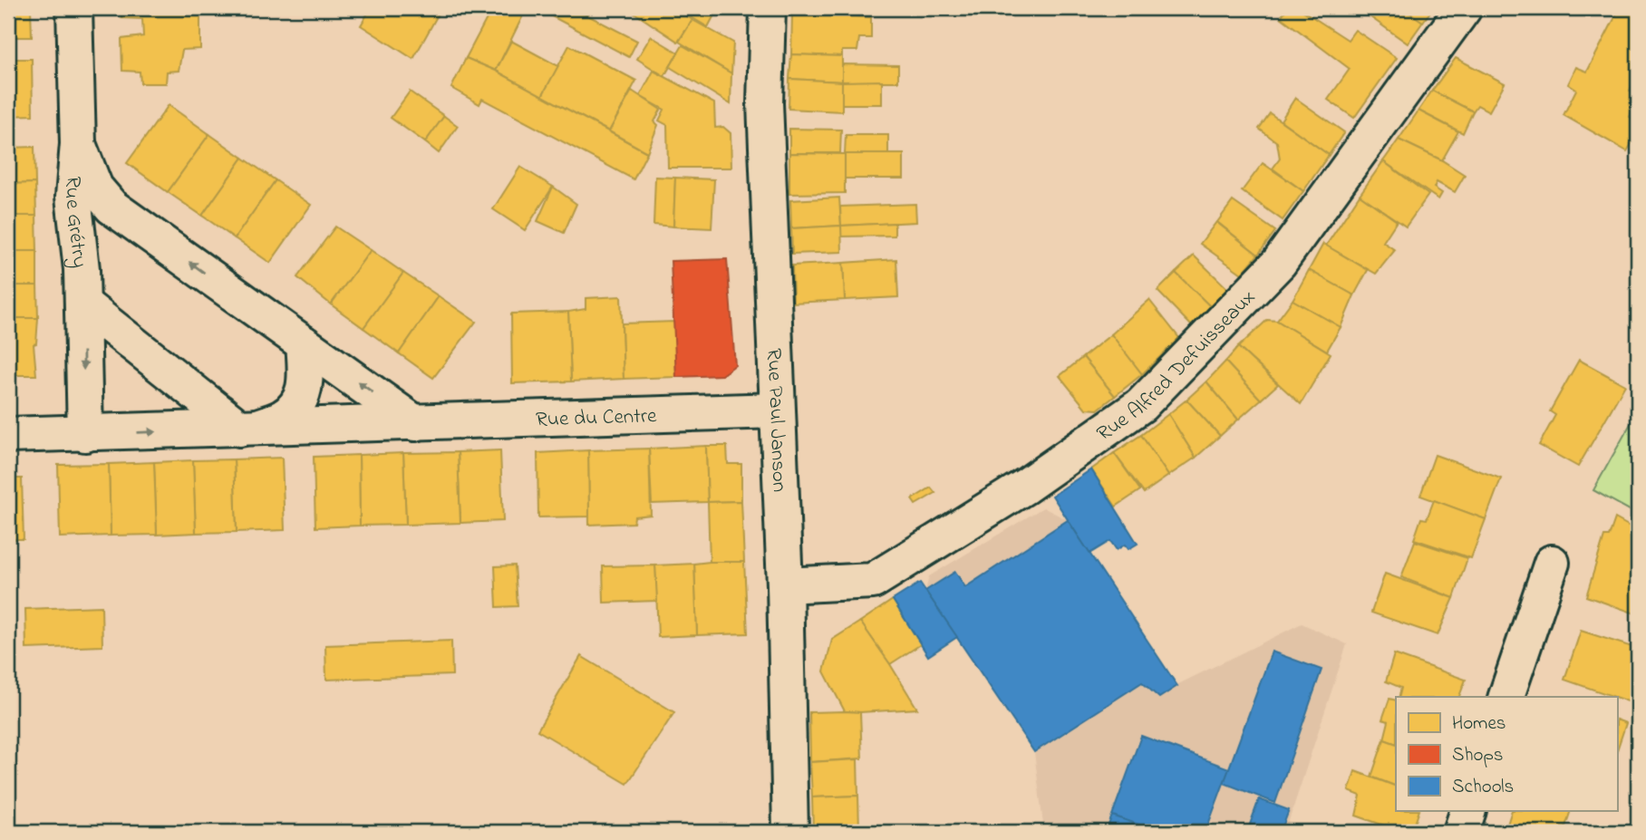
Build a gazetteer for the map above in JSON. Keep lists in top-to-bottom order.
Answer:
{
  "streets": {
    "street": [
      "Rue Grétry",
      "Rue Alfred Defuisseaux",
      "Rue du Centre",
      "Rue Paul Janson"
    ]
  },
  "crossings": [
    ["Rue Grétry", "Rue du Centre"],
    ["Rue Alfred Defuisseaux", "Rue Paul Janson"],
    ["Rue du Centre", "Rue Paul Janson"]
  ],
  "legend": ["Homes", "Shops", "Schools"]
}
